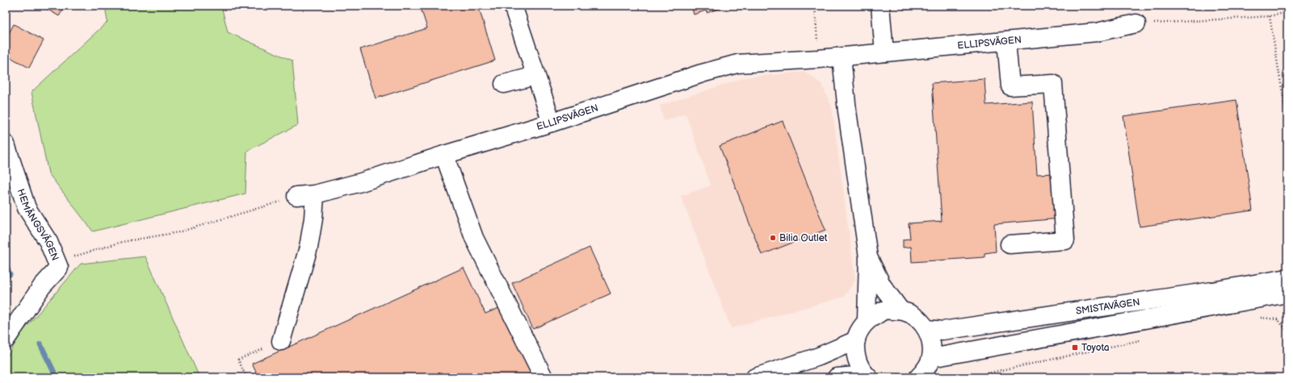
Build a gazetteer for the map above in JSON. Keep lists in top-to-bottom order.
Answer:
{
  "streets": {
    "street": ["ELLIPSVÄGEN", "HEMÄNGSVÄGEN", "SMISTAVÄGEN"]
  },
  "places": {
    "other": ["Bilia Outlet"],
    "transit": ["Toyota"]
  }
}
